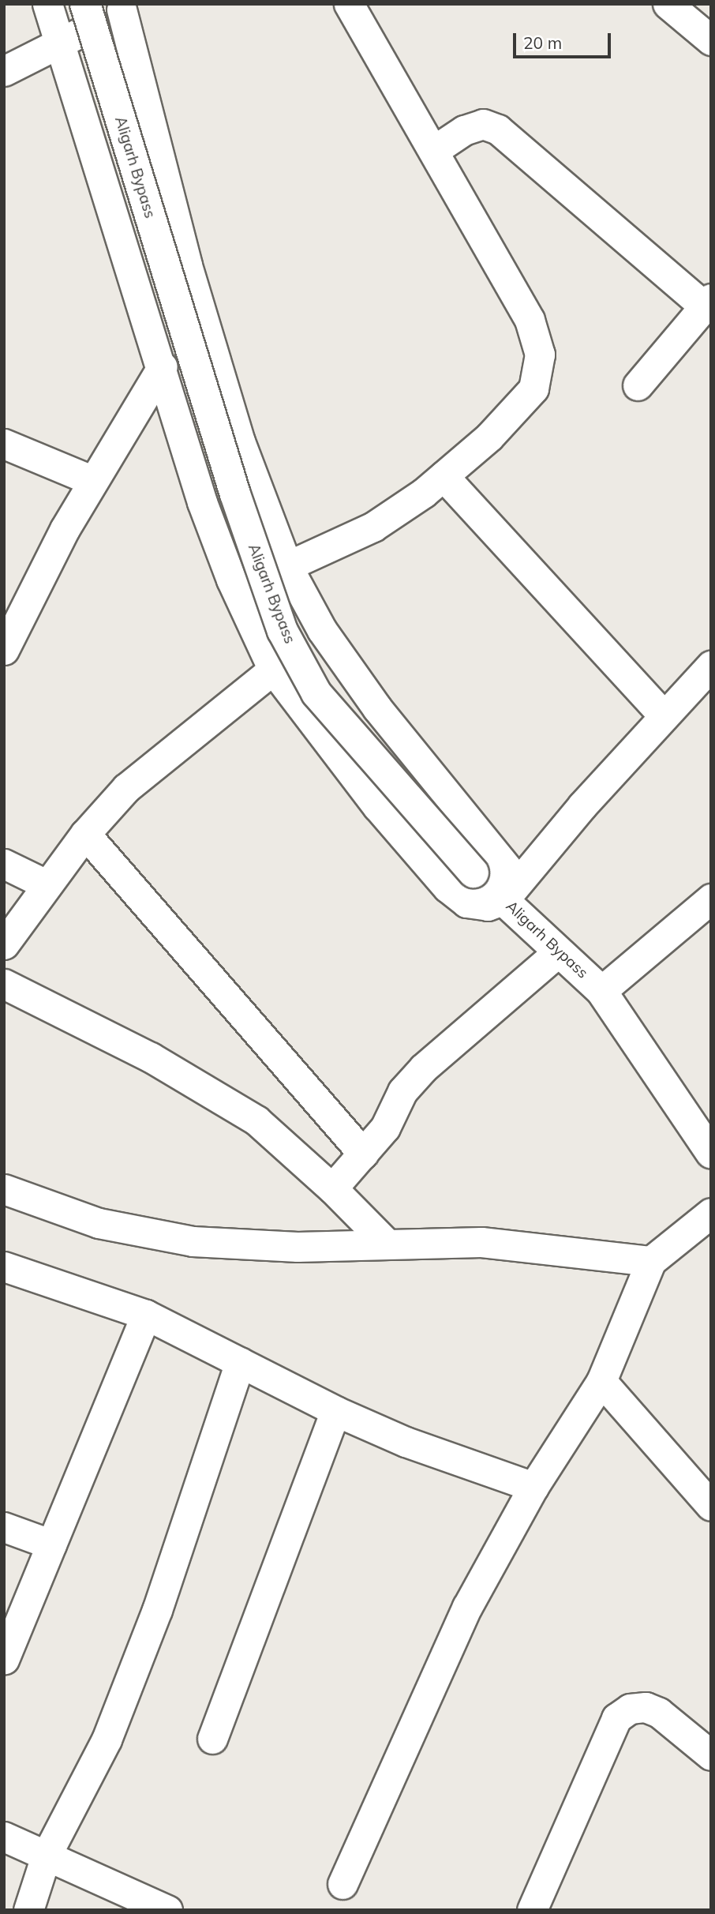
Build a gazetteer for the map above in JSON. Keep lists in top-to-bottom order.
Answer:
{
  "streets": {
    "main road": ["Aligarh Bypass"]
  },
  "scale_bar": "20 m"
}
